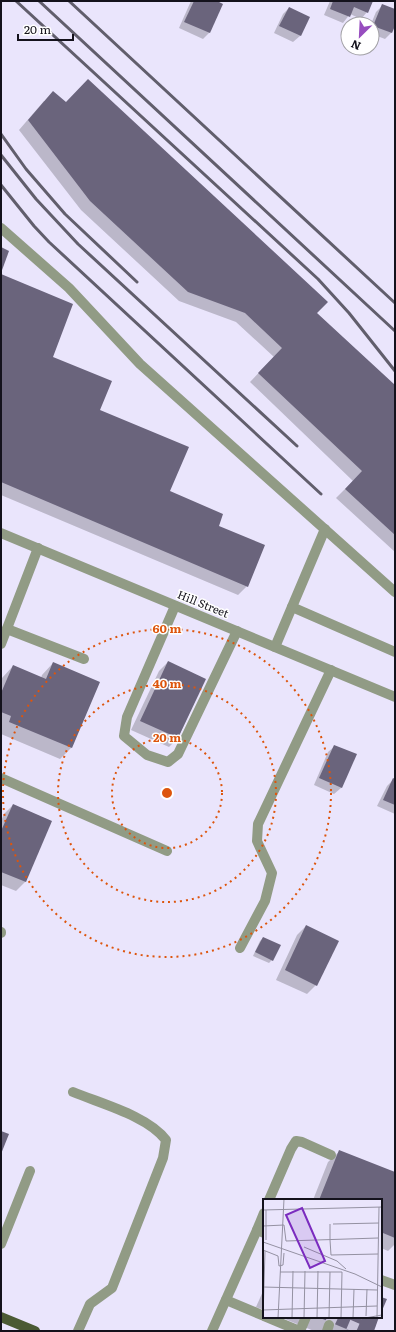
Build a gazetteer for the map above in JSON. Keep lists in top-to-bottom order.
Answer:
{
  "streets": {
    "street": ["Hill Street"]
  },
  "scale_bar": "20 m",
  "north": "bottom left",
  "rings": ["60 m", "40 m", "20 m"]
}
